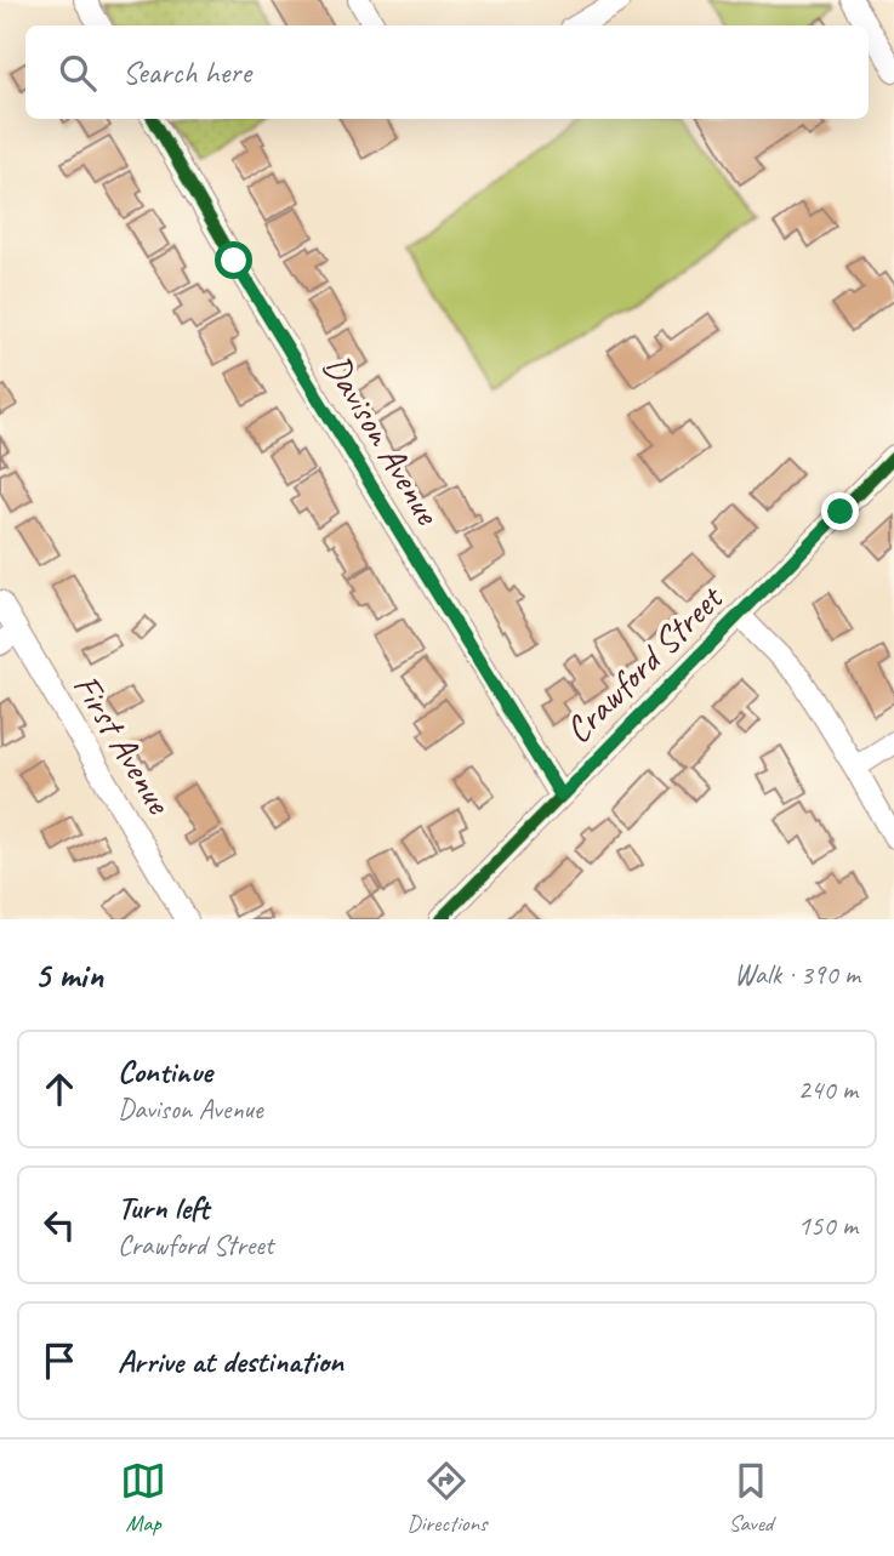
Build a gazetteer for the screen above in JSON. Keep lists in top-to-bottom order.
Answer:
{
  "streets": {
    "street": ["Davison Avenue", "Crawford Street", "First Avenue"]
  },
  "crossings": [
    ["Davison Avenue", "Crawford Street"]
  ],
  "page": {
    "search": "Search here",
    "heading": ["5 min", "Walk · 390 m"],
    "list": [
      ["Continue", "Davison Avenue", "240 m"],
      ["Turn left", "Crawford Street", "150 m"],
      "Arrive at destination"
    ],
    "nav": ["Map", "Directions", "Saved"]
  }
}
